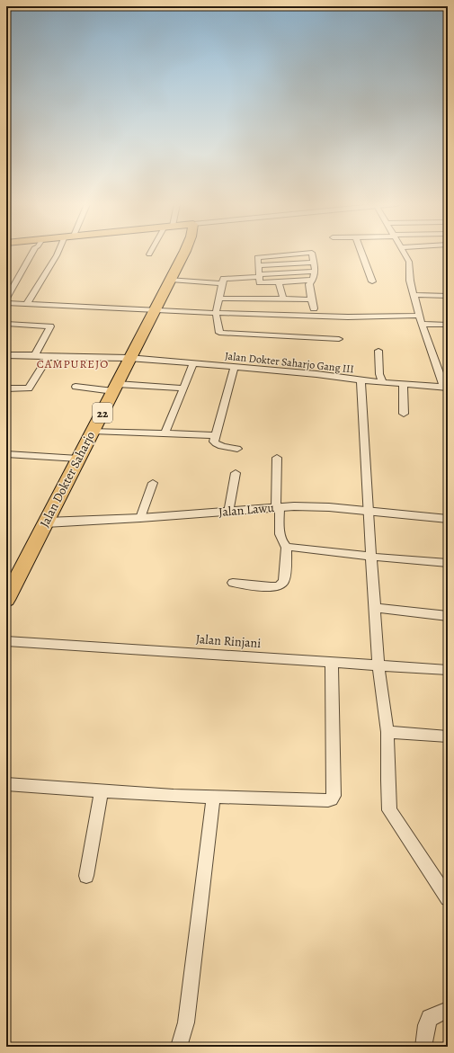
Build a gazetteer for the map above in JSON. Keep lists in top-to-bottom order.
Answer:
{
  "streets": {
    "highway": ["22", "Jalan Dokter Saharjo"],
    "street": ["Jalan Dokter Saharjo Gang III", "Jalan Lawu", "Jalan Rinjani"]
  },
  "crossings": [
    ["Jalan Dokter Saharjo Gang III", "Jalan Dokter Saharjo"],
    ["Jalan Dokter Saharjo", "Jalan Lawu"]
  ],
  "districts": ["CAMPUREJO"]
}
